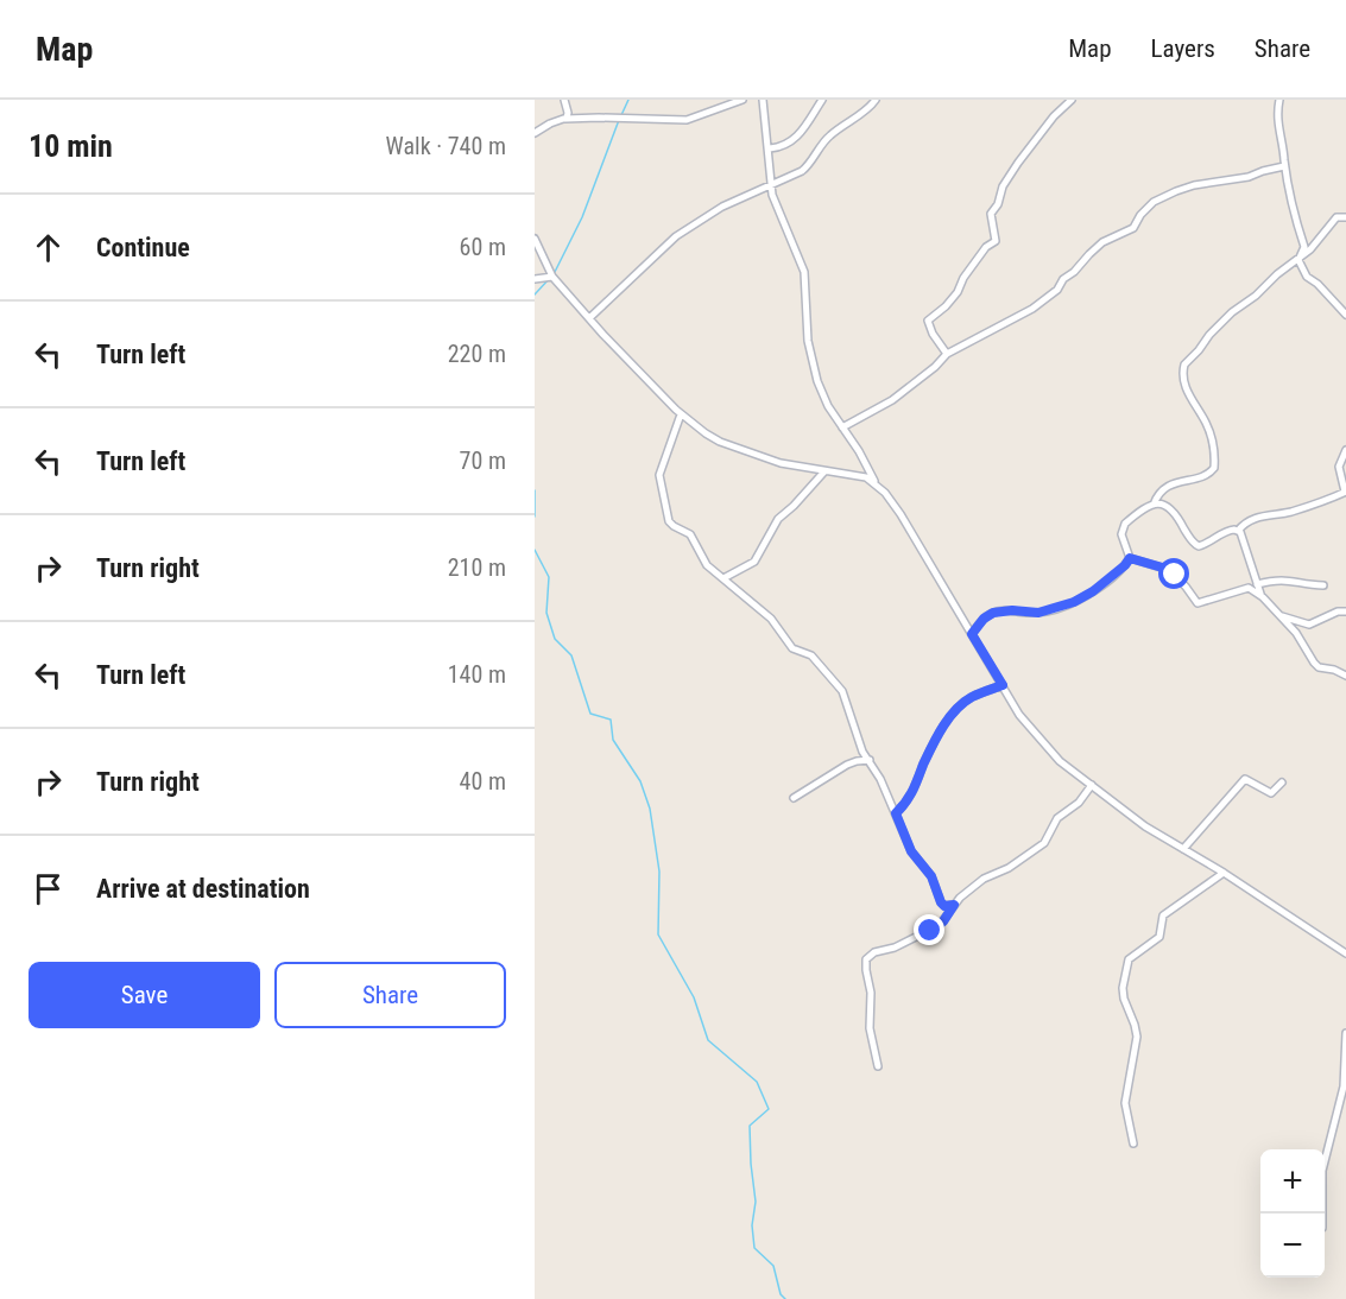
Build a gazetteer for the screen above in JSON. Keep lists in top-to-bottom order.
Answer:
{
  "page": {
    "header": "Map",
    "nav": ["Map", "Layers", "Share"],
    "heading": ["10 min", "Walk · 740 m"],
    "list": [
      ["Continue", "60 m"],
      ["Turn left", "220 m"],
      ["Turn left", "70 m"],
      ["Turn right", "210 m"],
      ["Turn left", "140 m"],
      ["Turn right", "40 m"],
      "Arrive at destination"
    ],
    "buttons": ["Save", "Share"],
    "map_buttons": ["+", "−"]
  }
}
